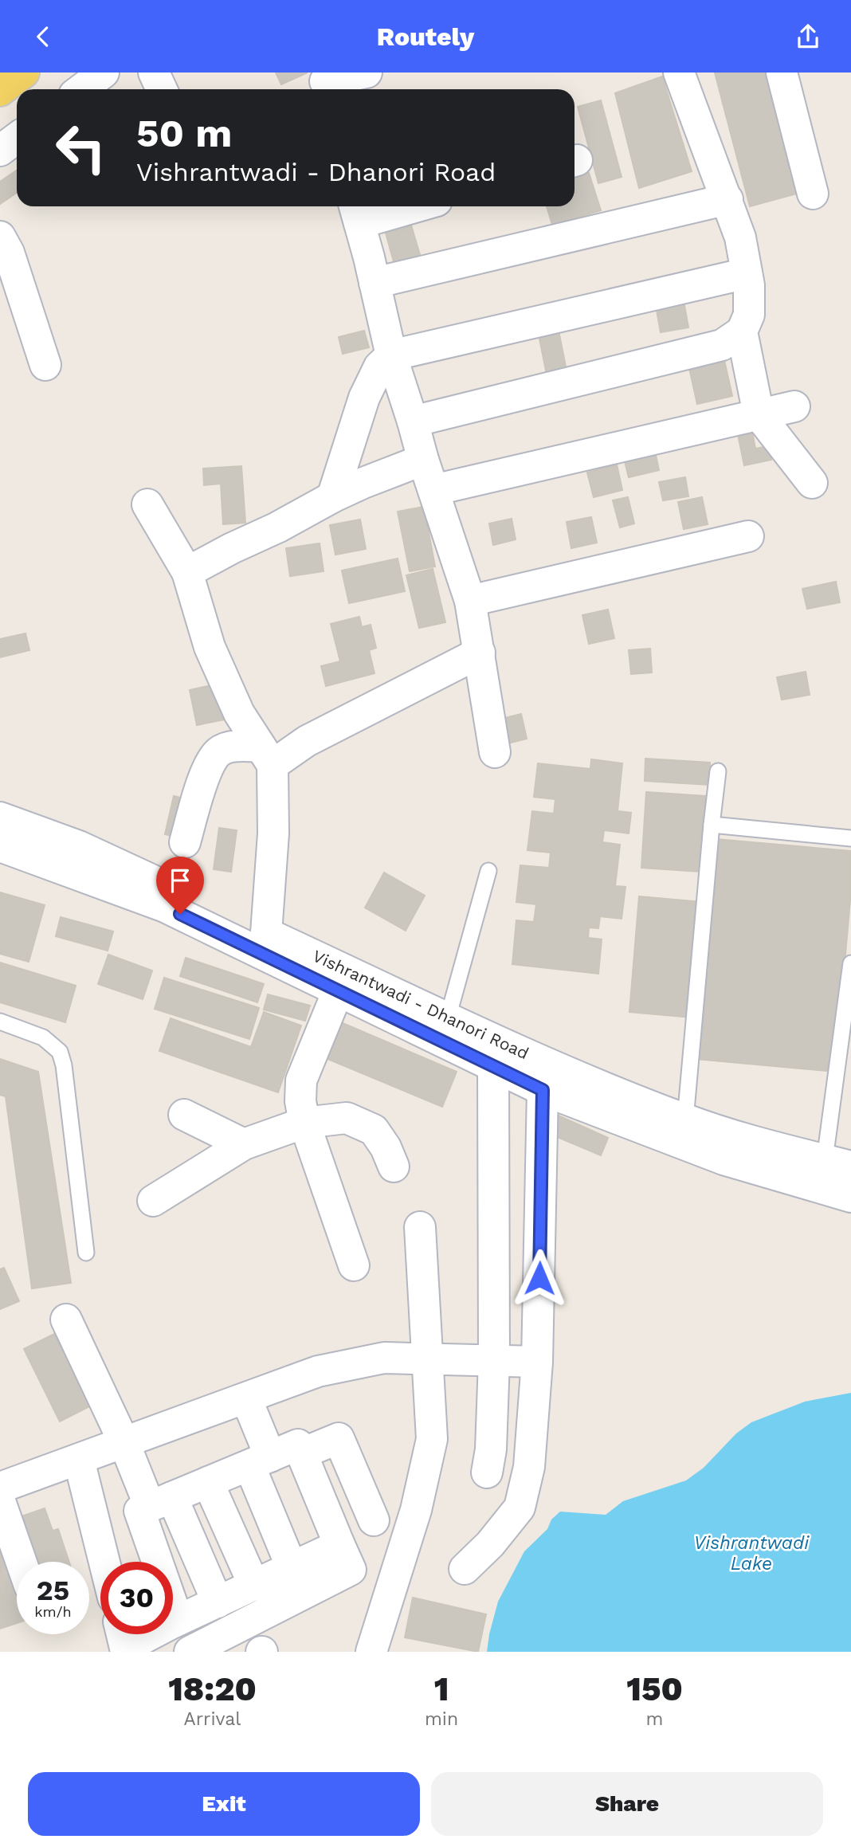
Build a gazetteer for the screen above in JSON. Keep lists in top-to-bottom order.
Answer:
{
  "streets": {
    "street": ["Vishrantwadi - Dhanori Road"]
  },
  "water": ["Vishrantwadi Lake"],
  "page": {
    "header": "Routely",
    "turn": ["50 m", "Vishrantwadi - Dhanori Road"],
    "speed": "25 km/h",
    "limit": "30",
    "eta": [
      "18:20",
      "Arrival",
      "1",
      "min",
      "150",
      "m"
    ],
    "buttons": ["Exit", "Share"]
  }
}
